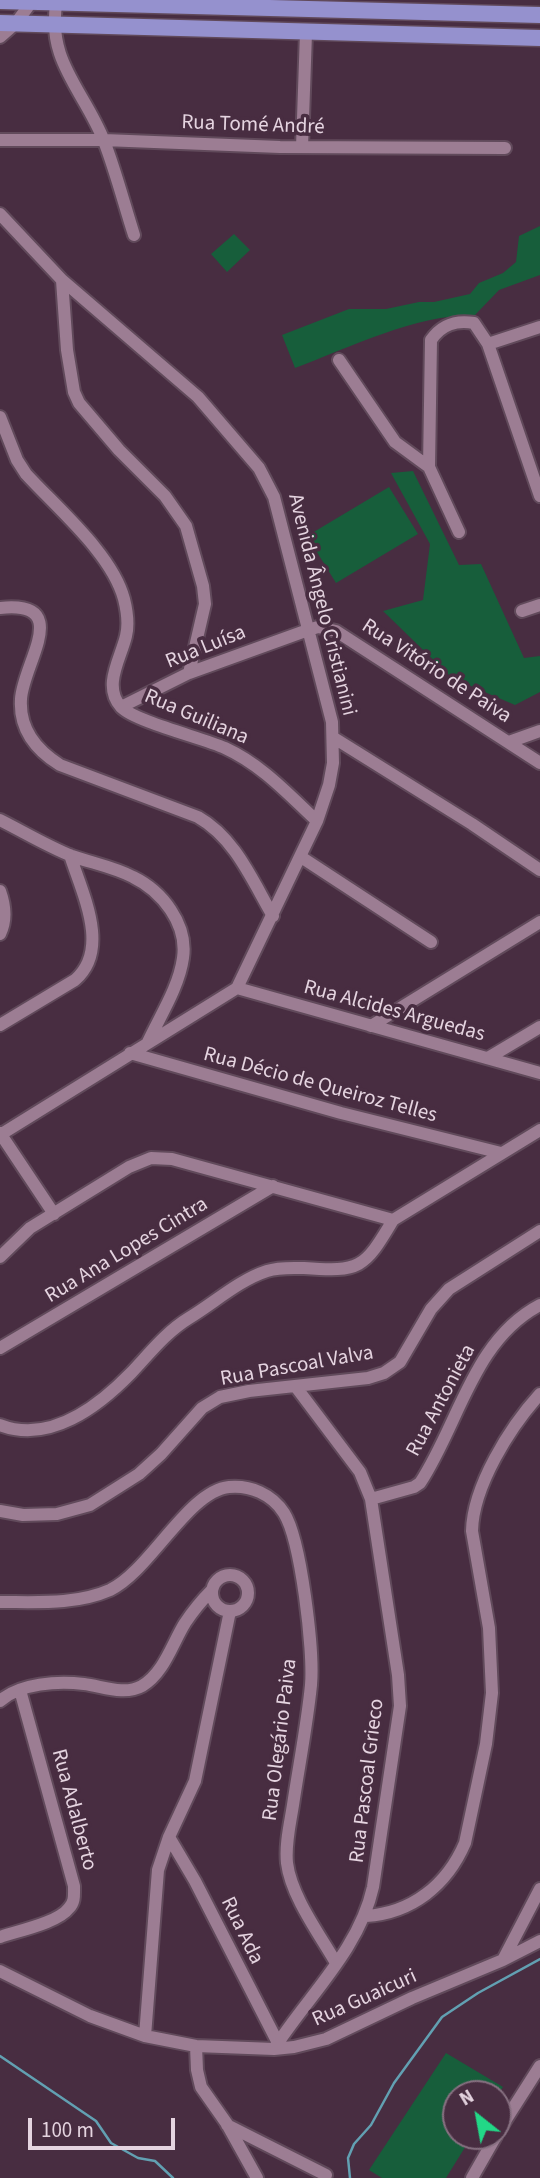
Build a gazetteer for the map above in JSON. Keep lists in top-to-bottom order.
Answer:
{
  "streets": {
    "street": [
      "Rua Tomé André",
      "Avenida Ângelo Cristianini",
      "Rua Luísa",
      "Rua Vitório de Paiva",
      "Rua Guiliana",
      "Rua Alcides Arguedas",
      "Rua Décio de Queiroz Telles",
      "Rua Ana Lopes Cintra",
      "Rua Pascoal Valva",
      "Rua Antonieta",
      "Rua Olegário Paiva",
      "Rua Pascoal Grieco",
      "Rua Adalberto",
      "Rua Ada",
      "Rua Guaicuri"
    ]
  },
  "crossings": [
    ["Avenida Ângelo Cristianini", "Rua Luísa"],
    ["Avenida Ângelo Cristianini", "Rua Vitório de Paiva"],
    ["Avenida Ângelo Cristianini", "Rua Guiliana"],
    ["Avenida Ângelo Cristianini", "Rua Alcides Arguedas"],
    ["Rua Luísa", "Rua Vitório de Paiva"],
    ["Rua Luísa", "Rua Guiliana"],
    ["Rua Pascoal Valva", "Rua Pascoal Grieco"],
    ["Rua Antonieta", "Rua Pascoal Grieco"],
    ["Rua Olegário Paiva", "Rua Pascoal Grieco"],
    ["Rua Pascoal Grieco", "Rua Ada"],
    ["Rua Pascoal Grieco", "Rua Guaicuri"],
    ["Rua Ada", "Rua Guaicuri"]
  ],
  "scale_bar": "100 m",
  "north": "top left"
}
